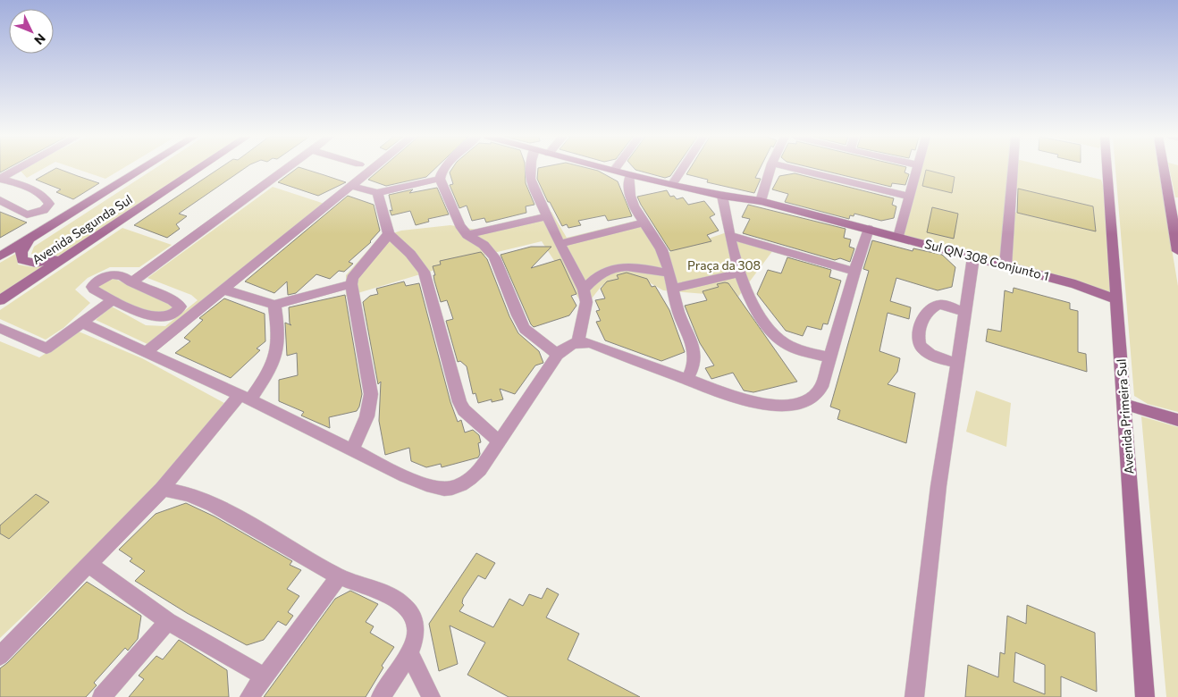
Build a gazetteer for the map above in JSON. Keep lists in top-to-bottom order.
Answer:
{
  "streets": {
    "main road": ["Avenida Segunda Sul", "Sul QN 308 Conjunto 1", "Avenida Primeira Sul"]
  },
  "crossings": [
    ["Sul QN 308 Conjunto 1", "Avenida Primeira Sul"]
  ],
  "parks": ["Praça da 308"],
  "north": "bottom right"
}
